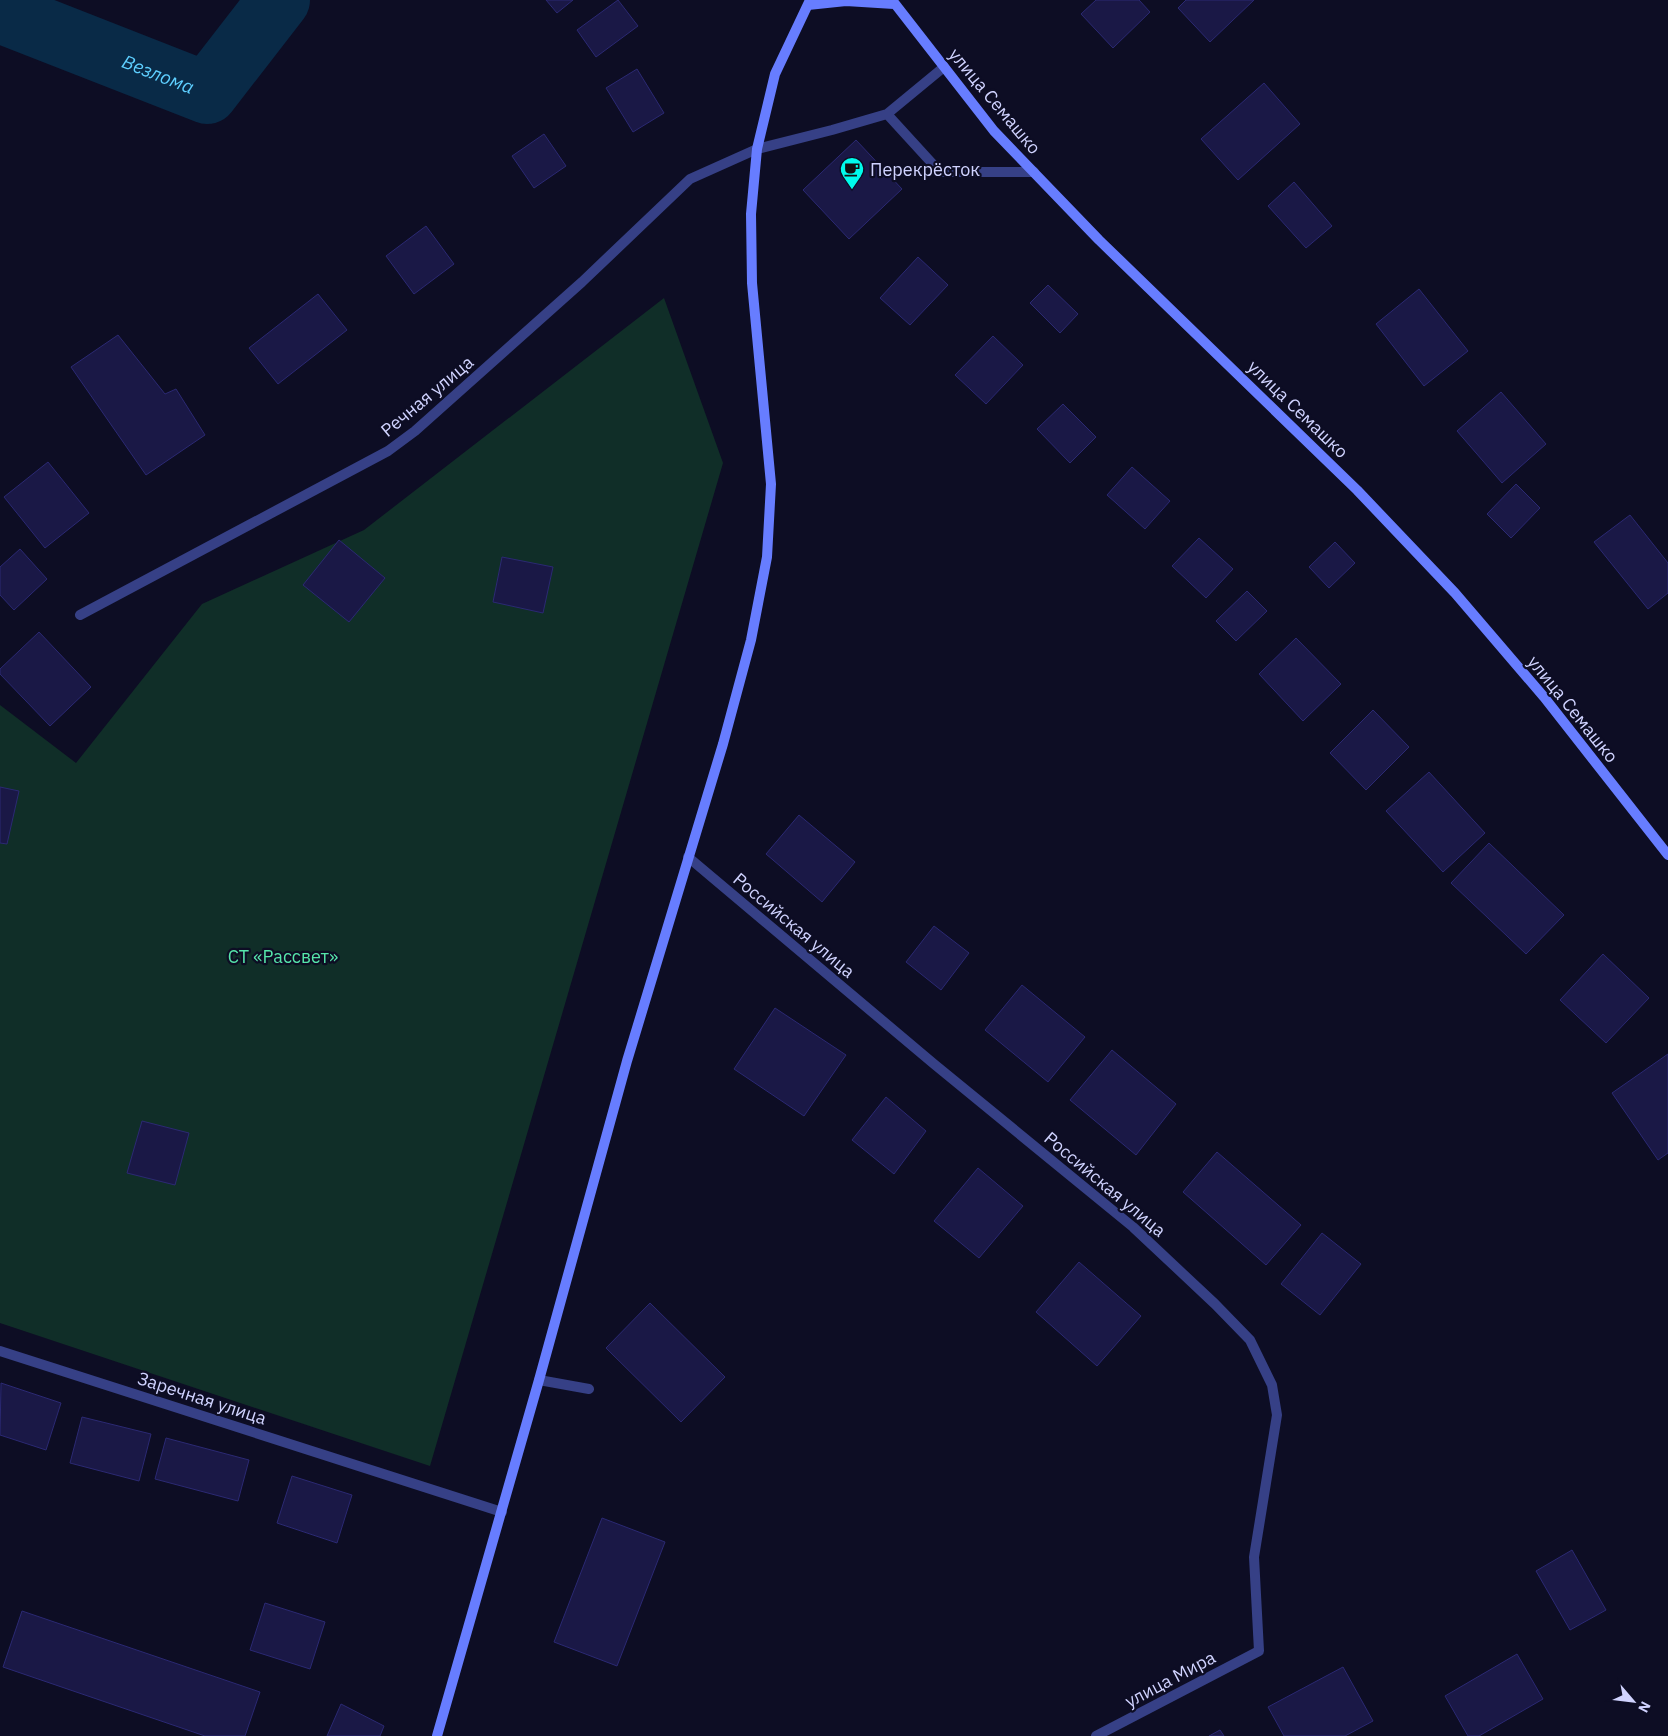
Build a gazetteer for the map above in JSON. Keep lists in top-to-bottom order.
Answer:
{
  "streets": {
    "street": [
      "улица Семашко",
      "Речная улица",
      "Российская улица",
      "Заречная улица",
      "улица Мира"
    ]
  },
  "crossings": [
    ["Российская улица", "улица Мира"]
  ],
  "water": ["Везлома"],
  "parks": ["СТ «Рассвет»"],
  "places": {
    "cafe": ["Перекрёсток"]
  },
  "north": "bottom right"
}
